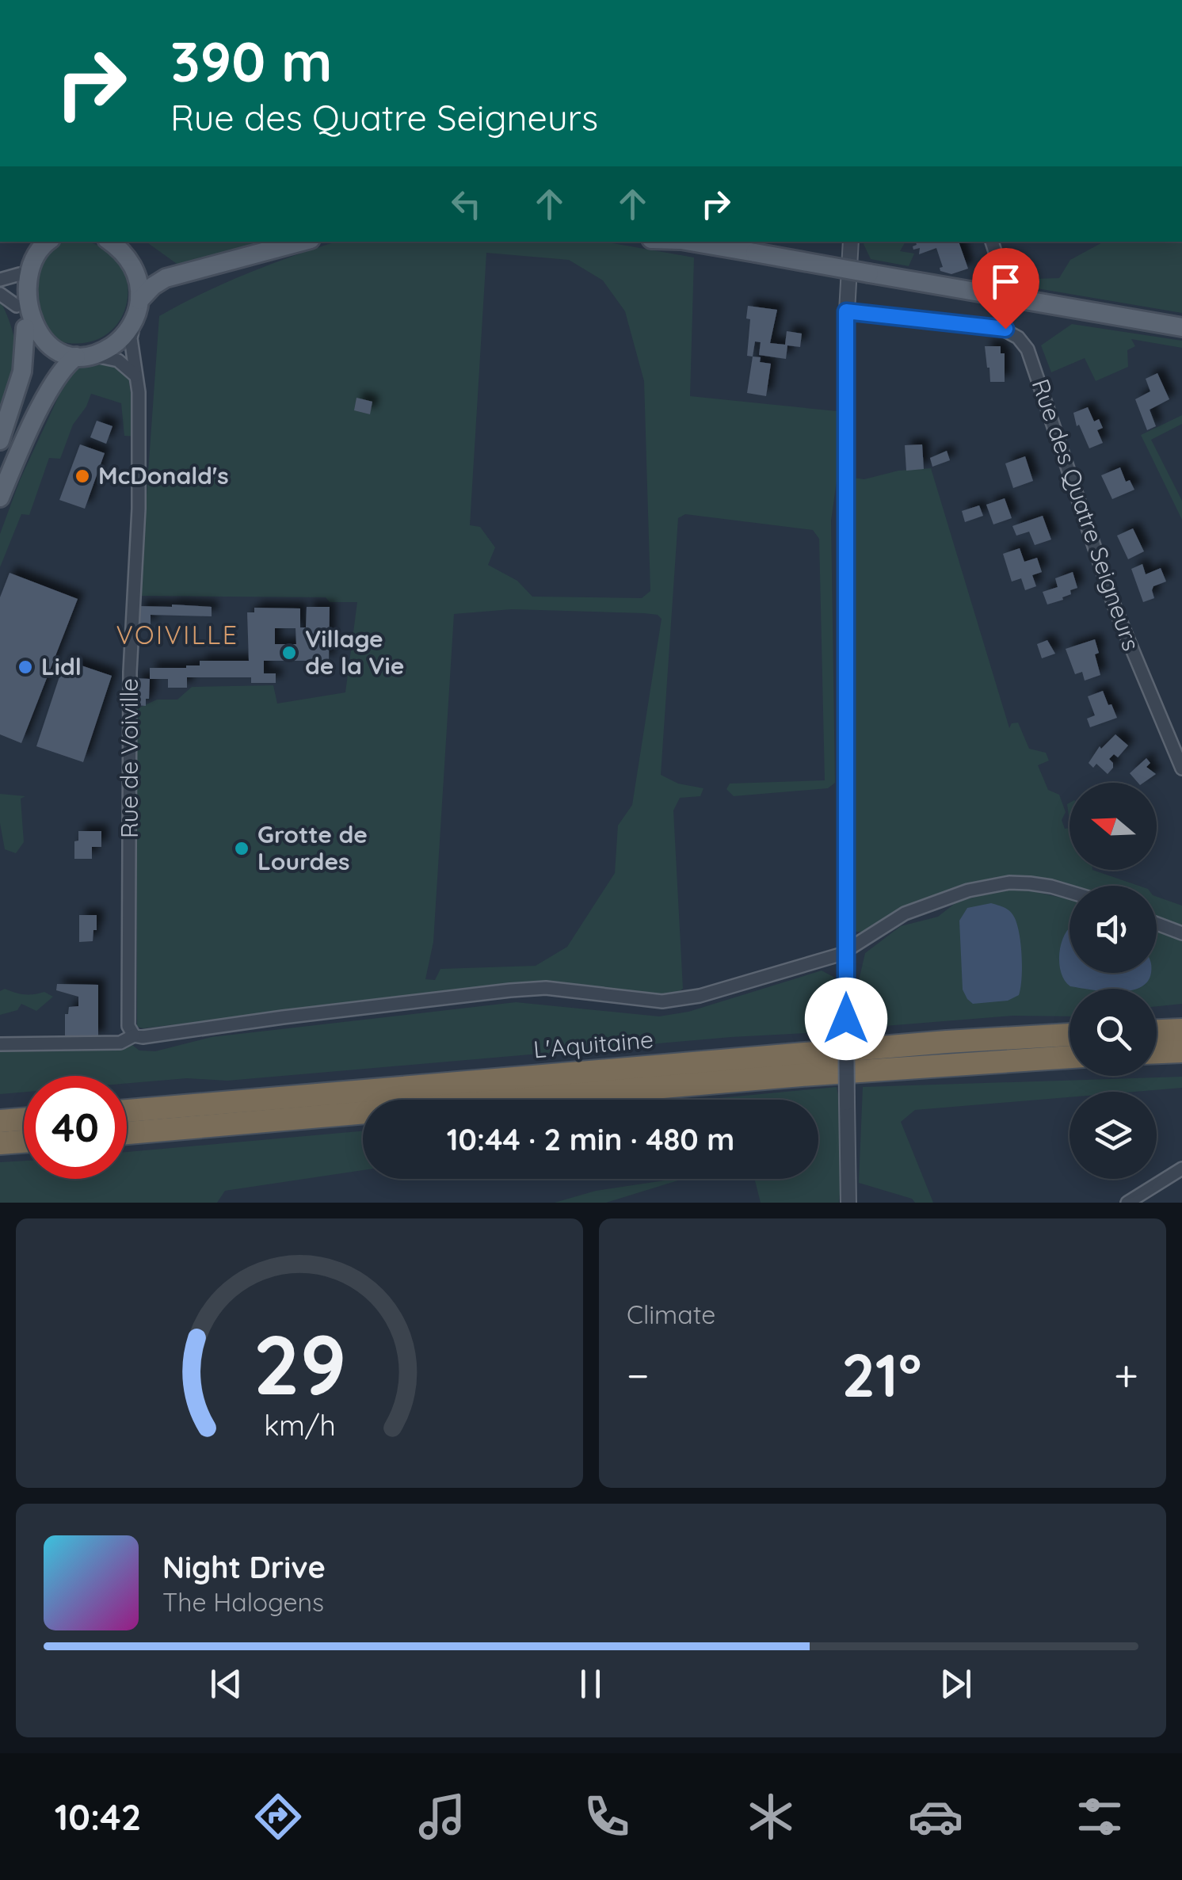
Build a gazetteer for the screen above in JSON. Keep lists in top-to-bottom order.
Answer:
{
  "streets": {
    "highway": ["L'Aquitaine"],
    "street": ["Rue des Quatre Seigneurs", "Rue de Voiville"]
  },
  "districts": ["VOIVILLE"],
  "places": [
    "McDonald's",
    "Village de la Vie",
    "Lidl",
    "Grotte de Lourdes"
  ],
  "north": "left",
  "page": {
    "turn": ["390 m", "Rue des Quatre Seigneurs"],
    "limit": "40",
    "trip": "10:44 · 2 min · 480 m",
    "tile": "Climate",
    "heat": ["−", "21°", "+"],
    "song": ["Night Drive", "The Halogens"],
    "tabs": "10:42",
    "gauge": ["29", "km/h"]
  }
}
